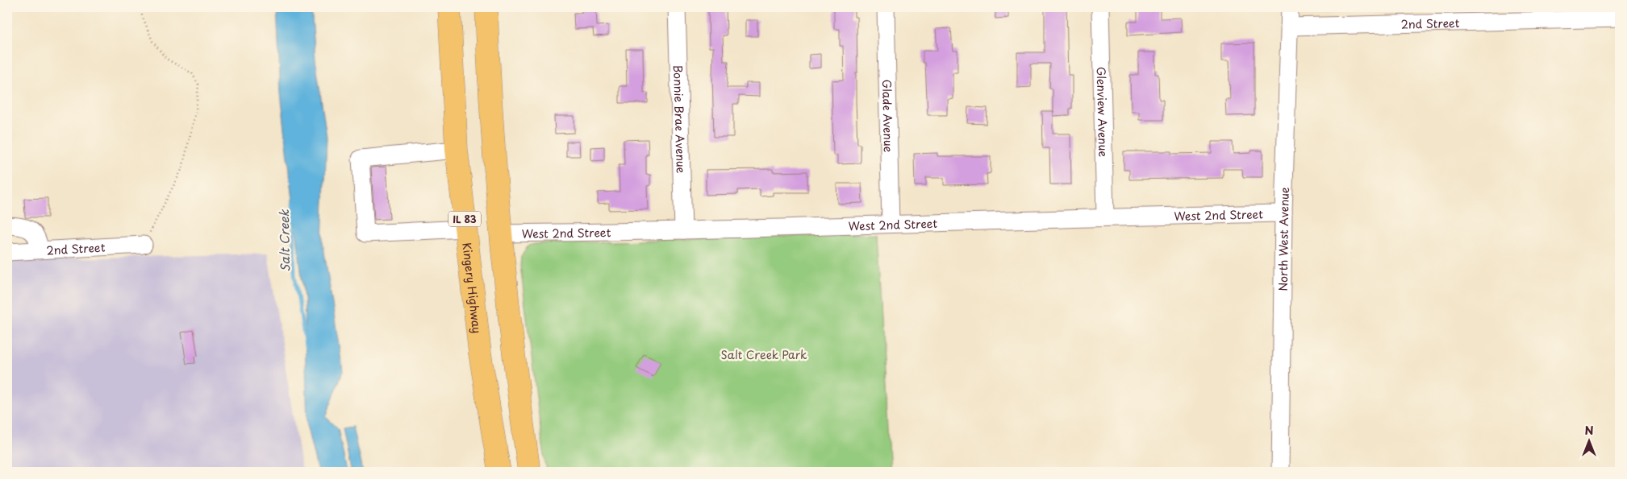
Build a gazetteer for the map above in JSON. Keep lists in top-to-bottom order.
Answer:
{
  "streets": {
    "highway": ["IL 83", "Kingery Highway"],
    "street": [
      "2nd Street",
      "Glenview Avenue",
      "Glade Avenue",
      "Bonnie Brae Avenue",
      "West 2nd Street",
      "North West Avenue"
    ]
  },
  "crossings": [
    ["2nd Street", "North West Avenue"],
    ["Glenview Avenue", "West 2nd Street"],
    ["Glade Avenue", "West 2nd Street"],
    ["Bonnie Brae Avenue", "West 2nd Street"],
    ["West 2nd Street", "North West Avenue"]
  ],
  "water": ["Salt Creek"],
  "parks": ["Salt Creek Park"],
  "north": "top"
}
